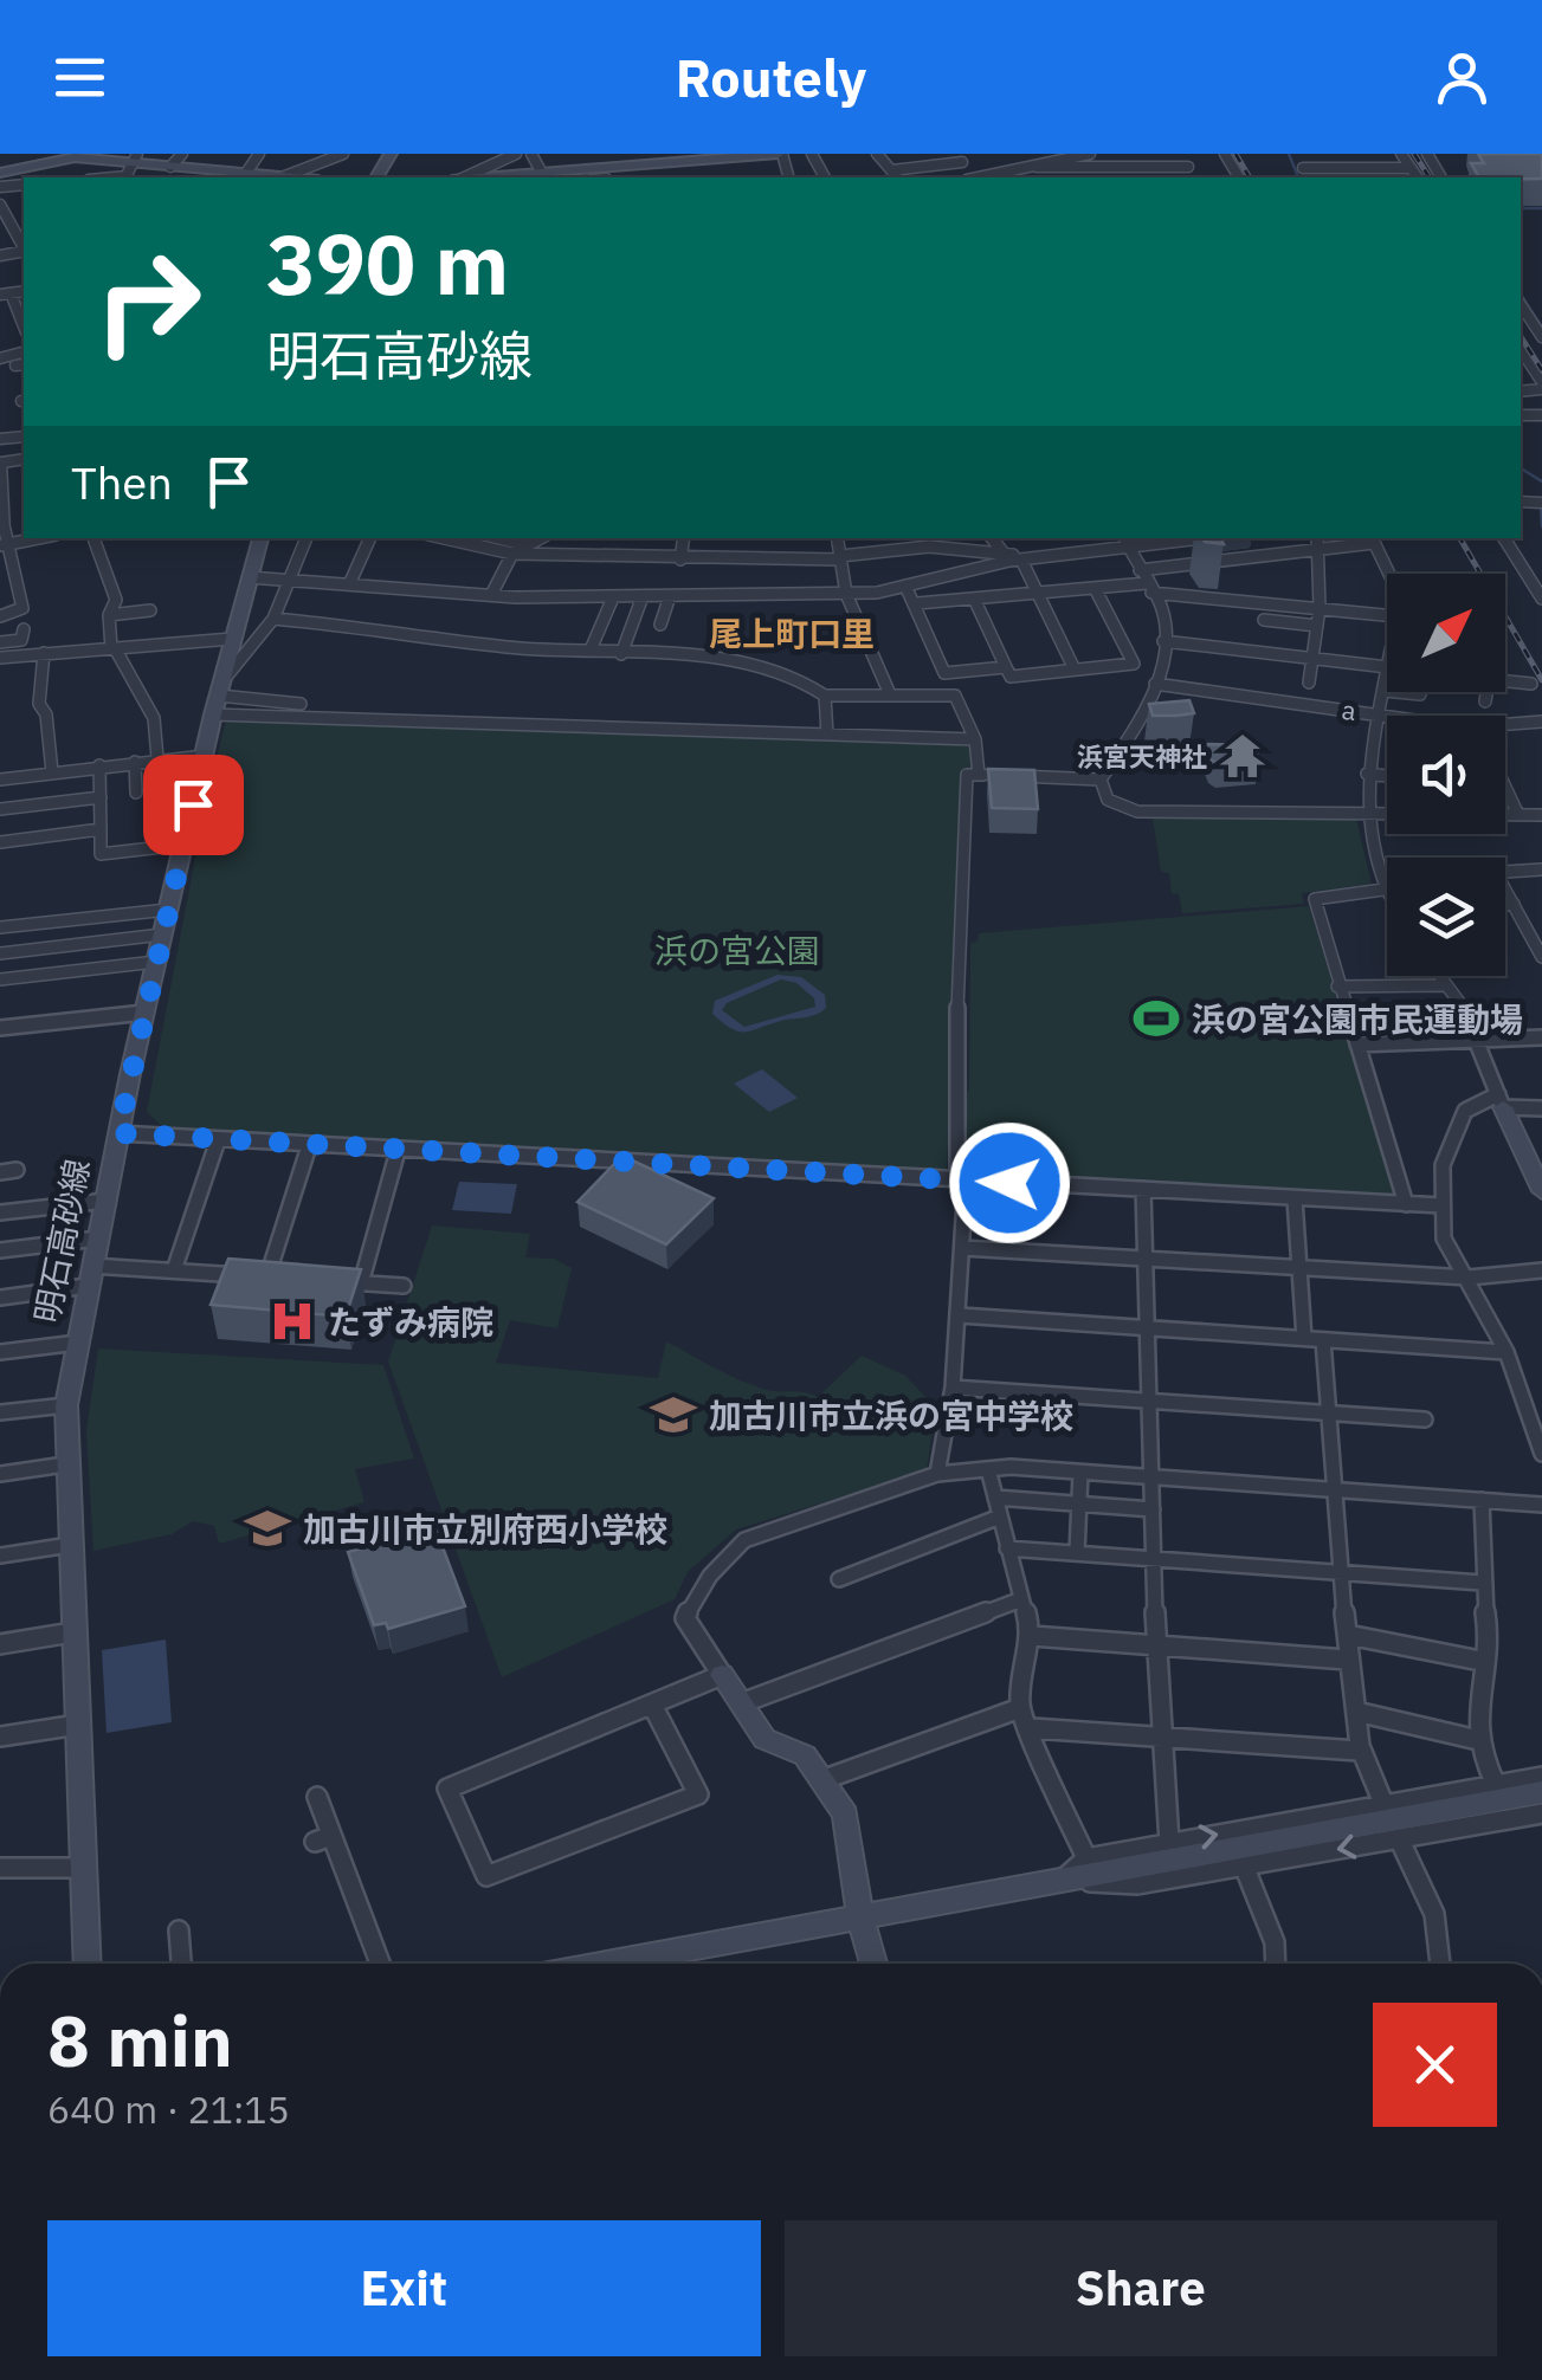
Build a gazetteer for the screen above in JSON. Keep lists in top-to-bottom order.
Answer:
{
  "streets": {
    "main road": ["明石高砂線"],
    "street": ["a"]
  },
  "districts": ["尾上町口里"],
  "parks": ["浜の宮公園"],
  "places": {
    "temple": ["浜宮天神社"],
    "sports": ["浜の宮公園市民運動場"],
    "hospital": ["たずみ病院"],
    "school or university": ["加古川市立浜の宮中学校", "加古川市立別府西小学校"]
  },
  "north": "top right",
  "page": {
    "header": "Routely",
    "turn": ["390 m", "明石高砂線"],
    "then": "Then",
    "heading": ["8 min", "640 m · 21:15"],
    "buttons": ["Exit", "Share"]
  }
}
